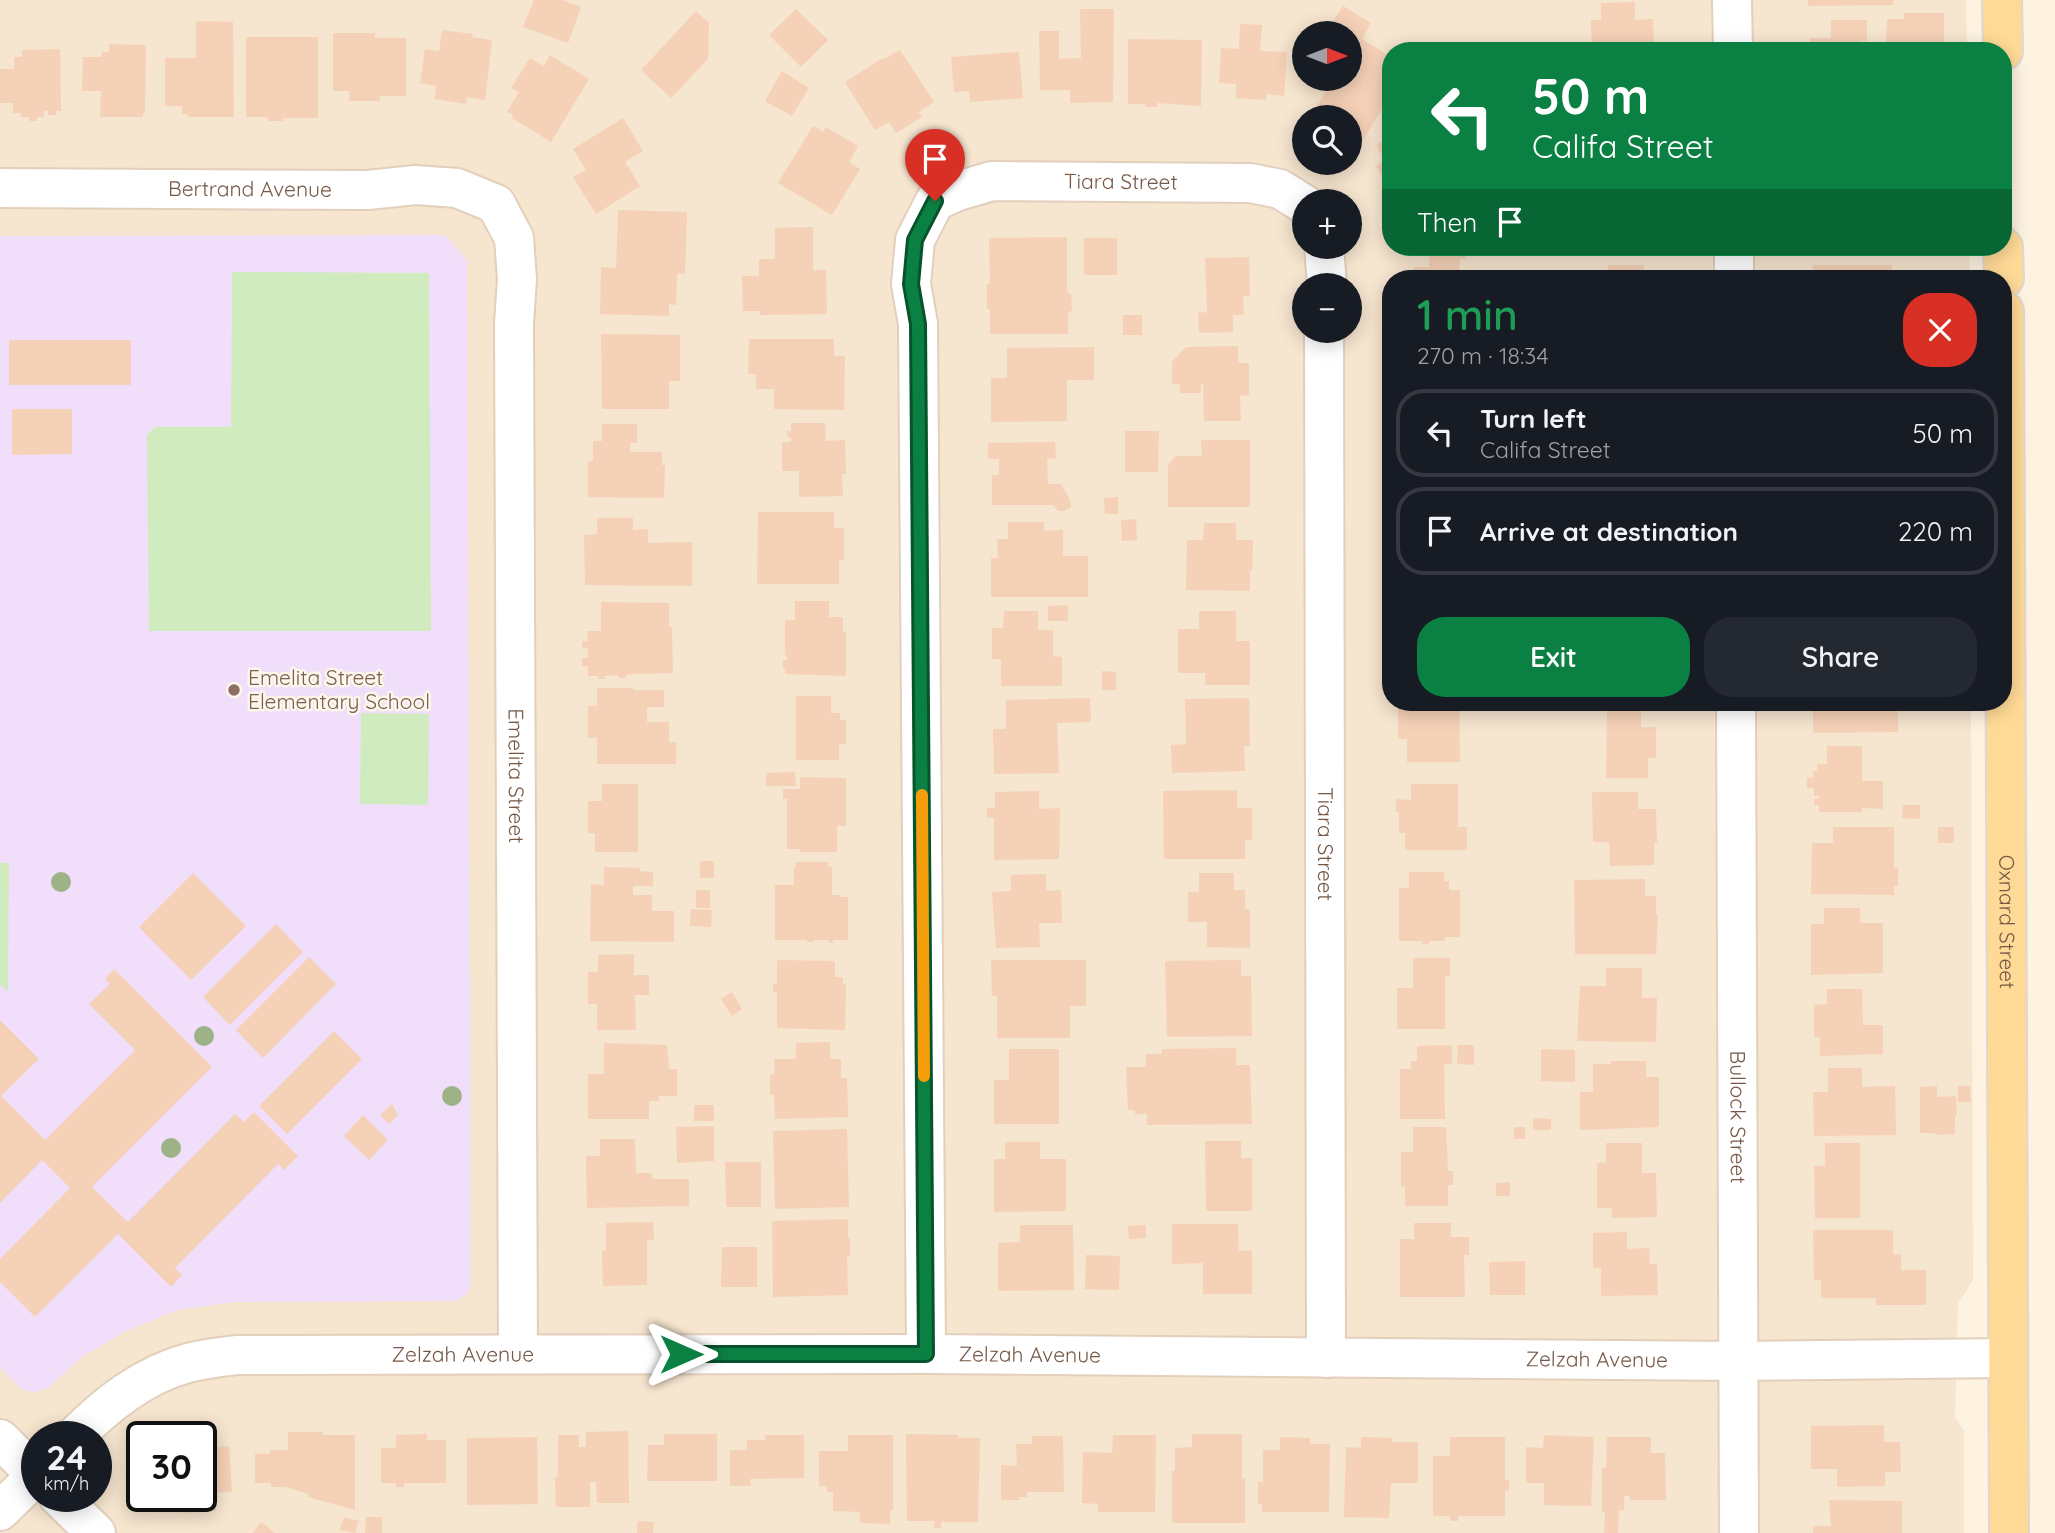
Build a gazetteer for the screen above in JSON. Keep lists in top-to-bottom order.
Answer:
{
  "streets": {
    "main road": ["Oxnard Street"],
    "street": [
      "Tiara Street",
      "Bertrand Avenue",
      "Emelita Street",
      "Bullock Street",
      "Zelzah Avenue"
    ]
  },
  "crossings": [
    ["Tiara Street", "Zelzah Avenue"],
    ["Bertrand Avenue", "Emelita Street"],
    ["Emelita Street", "Zelzah Avenue"],
    ["Oxnard Street", "Zelzah Avenue"],
    ["Bullock Street", "Zelzah Avenue"]
  ],
  "places": ["Emelita Street Elementary School"],
  "north": "right",
  "page": {
    "map_buttons": ["+", "−"],
    "turn": ["50 m", "Califa Street"],
    "then": "Then",
    "heading": ["1 min", "270 m · 18:34"],
    "list": [
      {
        "name": "Turn left",
        "note": "Califa Street",
        "value": "50 m"
      },
      {
        "name": "Arrive at destination",
        "value": "220 m"
      }
    ],
    "buttons": ["Exit", "Share"],
    "speed": "24 km/h",
    "limit": "30"
  }
}
